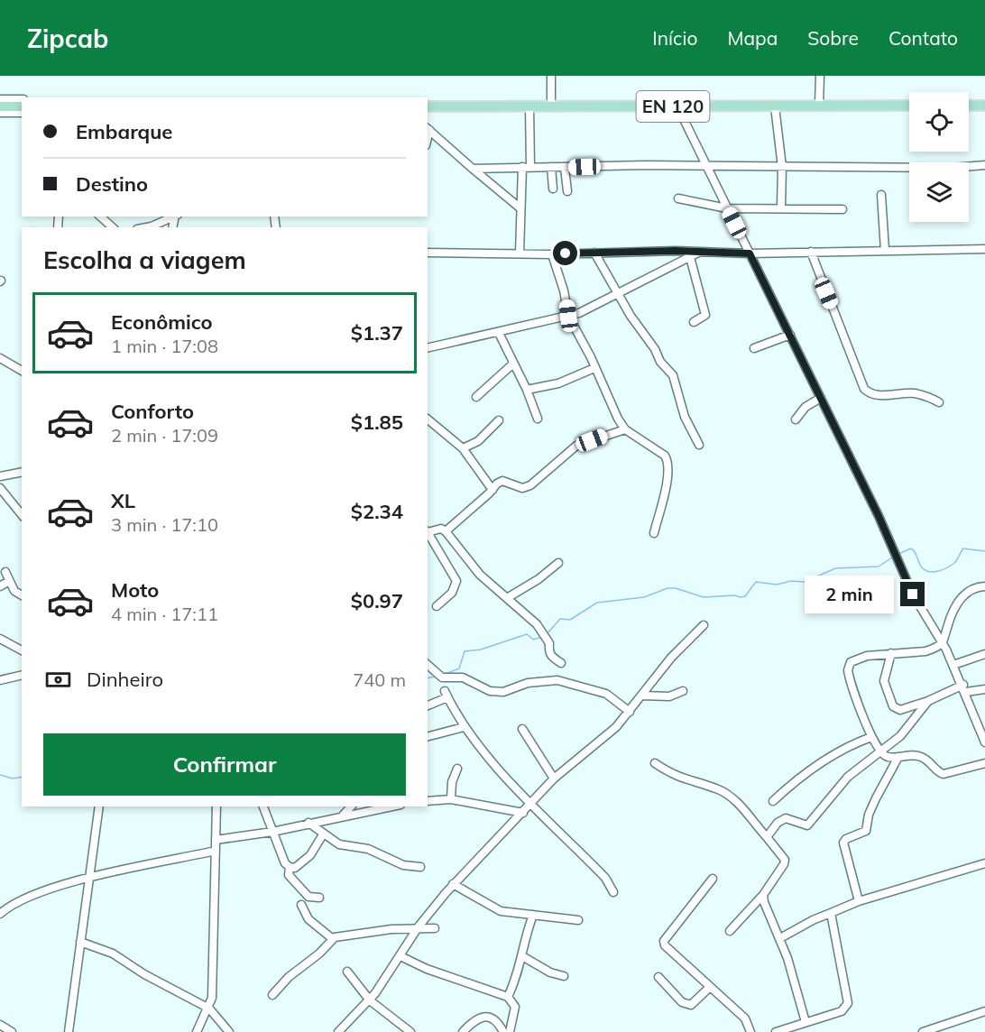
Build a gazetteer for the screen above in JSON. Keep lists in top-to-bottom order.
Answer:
{
  "streets": {
    "main road": ["EN 120"]
  },
  "page": {
    "header": "Zipcab",
    "nav": [
      "Início",
      "Mapa",
      "Sobre",
      "Contato"
    ],
    "banner": ["Embarque", "Destino"],
    "heading": "Escolha a viagem",
    "list": [
      {
        "name": "Econômico",
        "note": "1 min · 17:08",
        "value": "$1.37"
      },
      {
        "name": "Conforto",
        "note": "2 min · 17:09",
        "value": "$1.85"
      },
      {
        "name": "XL",
        "note": "3 min · 17:10",
        "value": "$2.34"
      },
      {
        "name": "Moto",
        "note": "4 min · 17:11",
        "value": "$0.97"
      }
    ],
    "bubble": "2 min",
    "pay": ["Dinheiro", "740 m"],
    "buttons": "Confirmar"
  }
}
